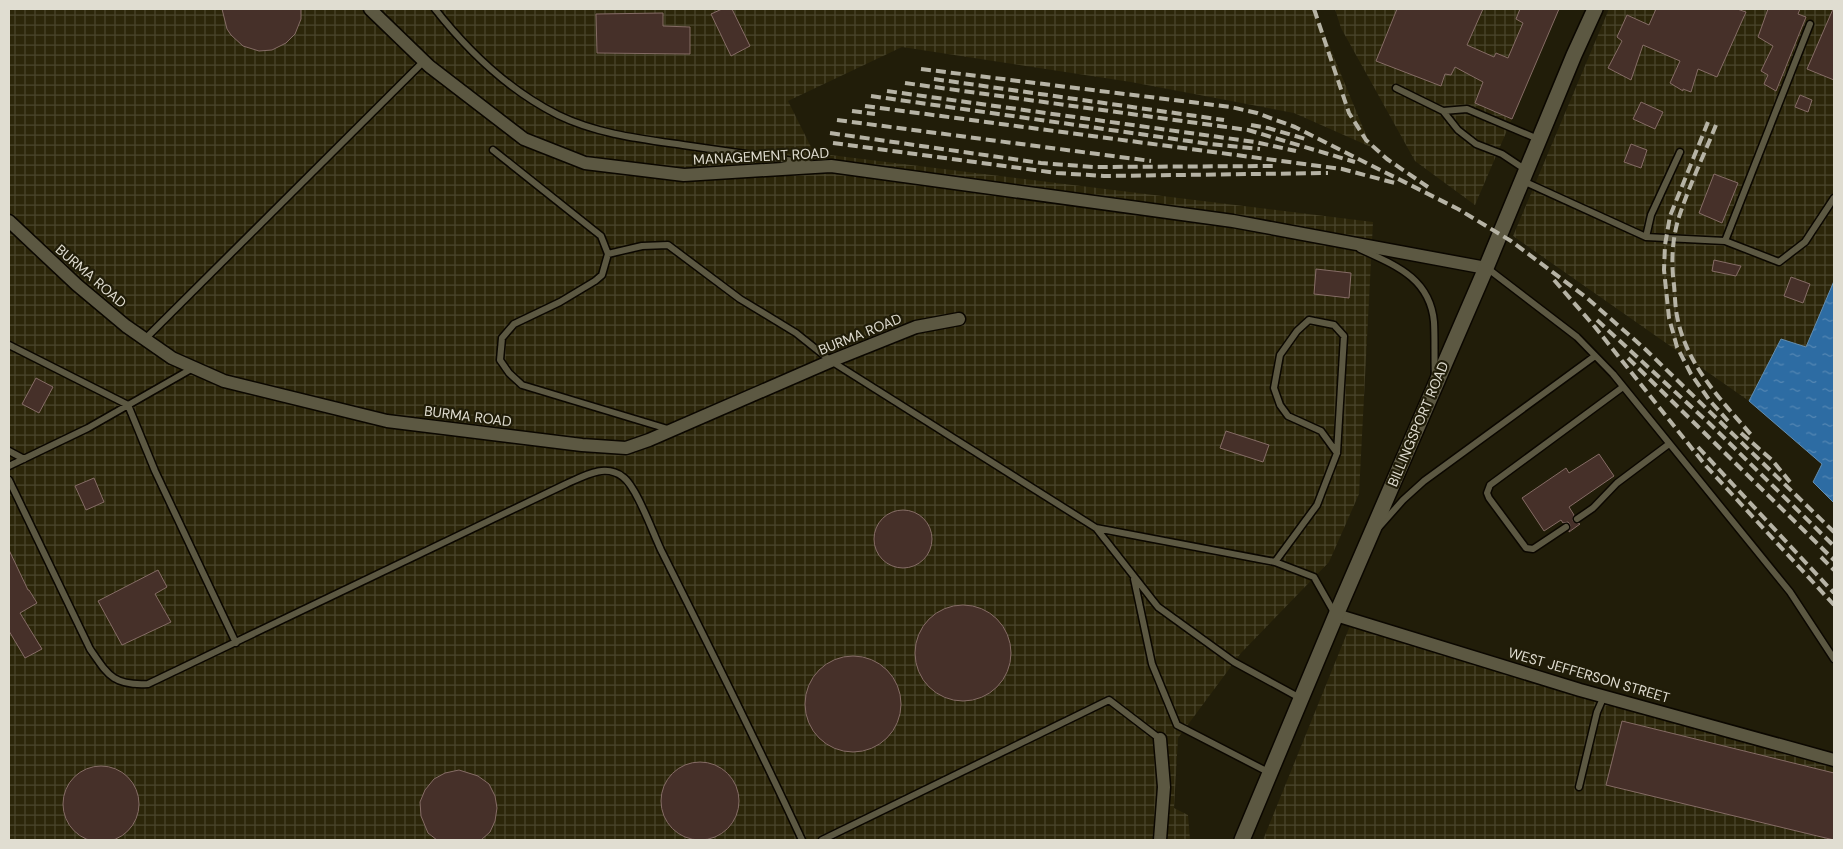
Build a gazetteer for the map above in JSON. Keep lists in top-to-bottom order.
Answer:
{
  "streets": {
    "street": [
      "MANAGEMENT ROAD",
      "BURMA ROAD",
      "BILLINGSPORT ROAD",
      "WEST JEFFERSON STREET"
    ]
  },
  "crossings": [
    ["MANAGEMENT ROAD", "BILLINGSPORT ROAD"],
    ["BILLINGSPORT ROAD", "WEST JEFFERSON STREET"]
  ]
}
